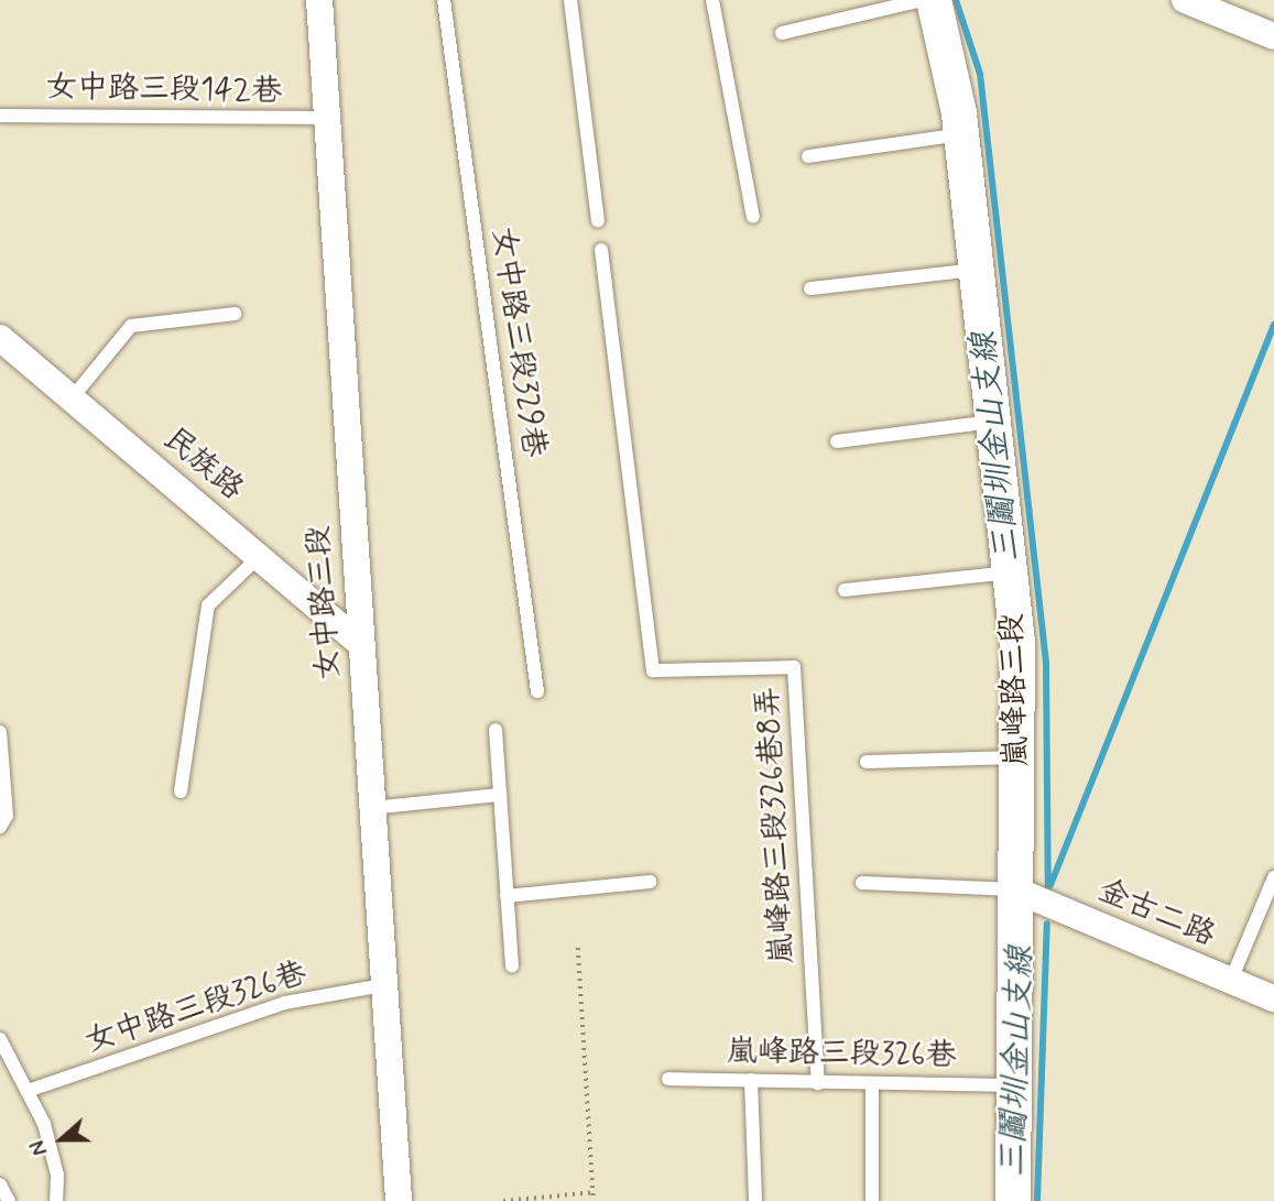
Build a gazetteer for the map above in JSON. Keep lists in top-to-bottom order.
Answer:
{
  "streets": {
    "street": [
      "民族路",
      "女中路三段",
      "嵐峰路三段",
      "金古二路"
    ],
    "lane": [
      "女中路三段142巷",
      "女中路三段329巷",
      "嵐峰路三段326巷8弄",
      "女中路三段326巷",
      "嵐峰路三段326巷"
    ]
  },
  "crossings": [
    ["女中路三段142巷", "女中路三段"],
    ["民族路", "女中路三段"],
    ["女中路三段", "女中路三段326巷"],
    ["嵐峰路三段", "金古二路"],
    ["嵐峰路三段", "嵐峰路三段326巷"],
    ["嵐峰路三段326巷8弄", "嵐峰路三段326巷"]
  ],
  "water": ["三鬮圳金山支線"],
  "north": "left"
}
